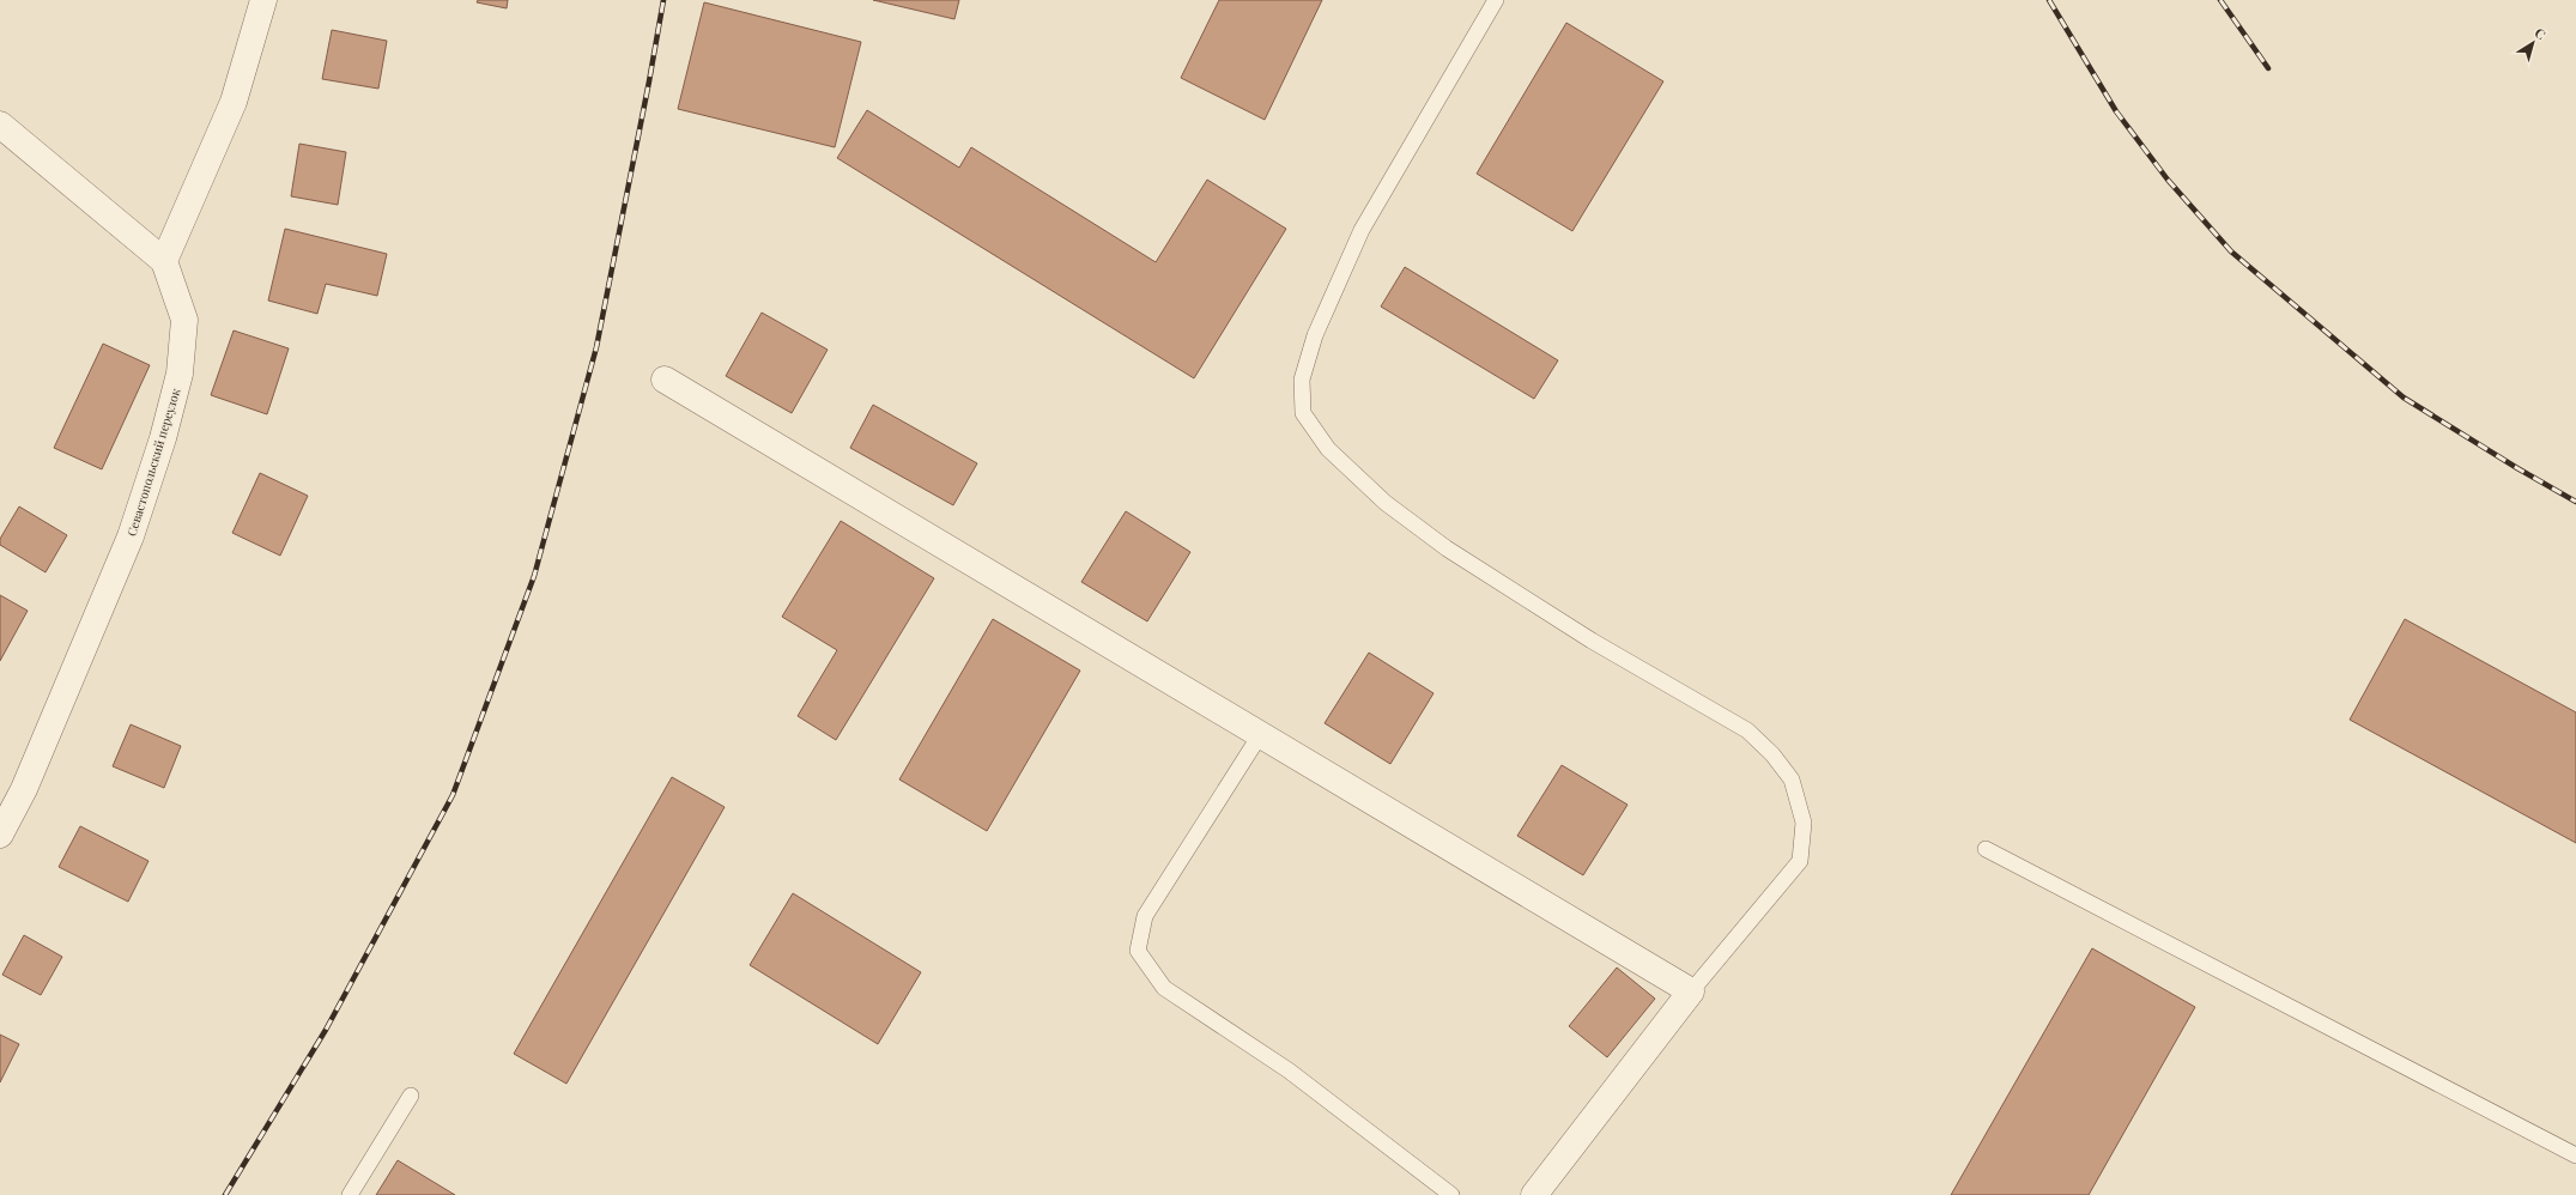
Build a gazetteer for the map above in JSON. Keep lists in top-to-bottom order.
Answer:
{
  "streets": {
    "street": ["Севастопольский переулок"]
  },
  "north": "top right"
}
